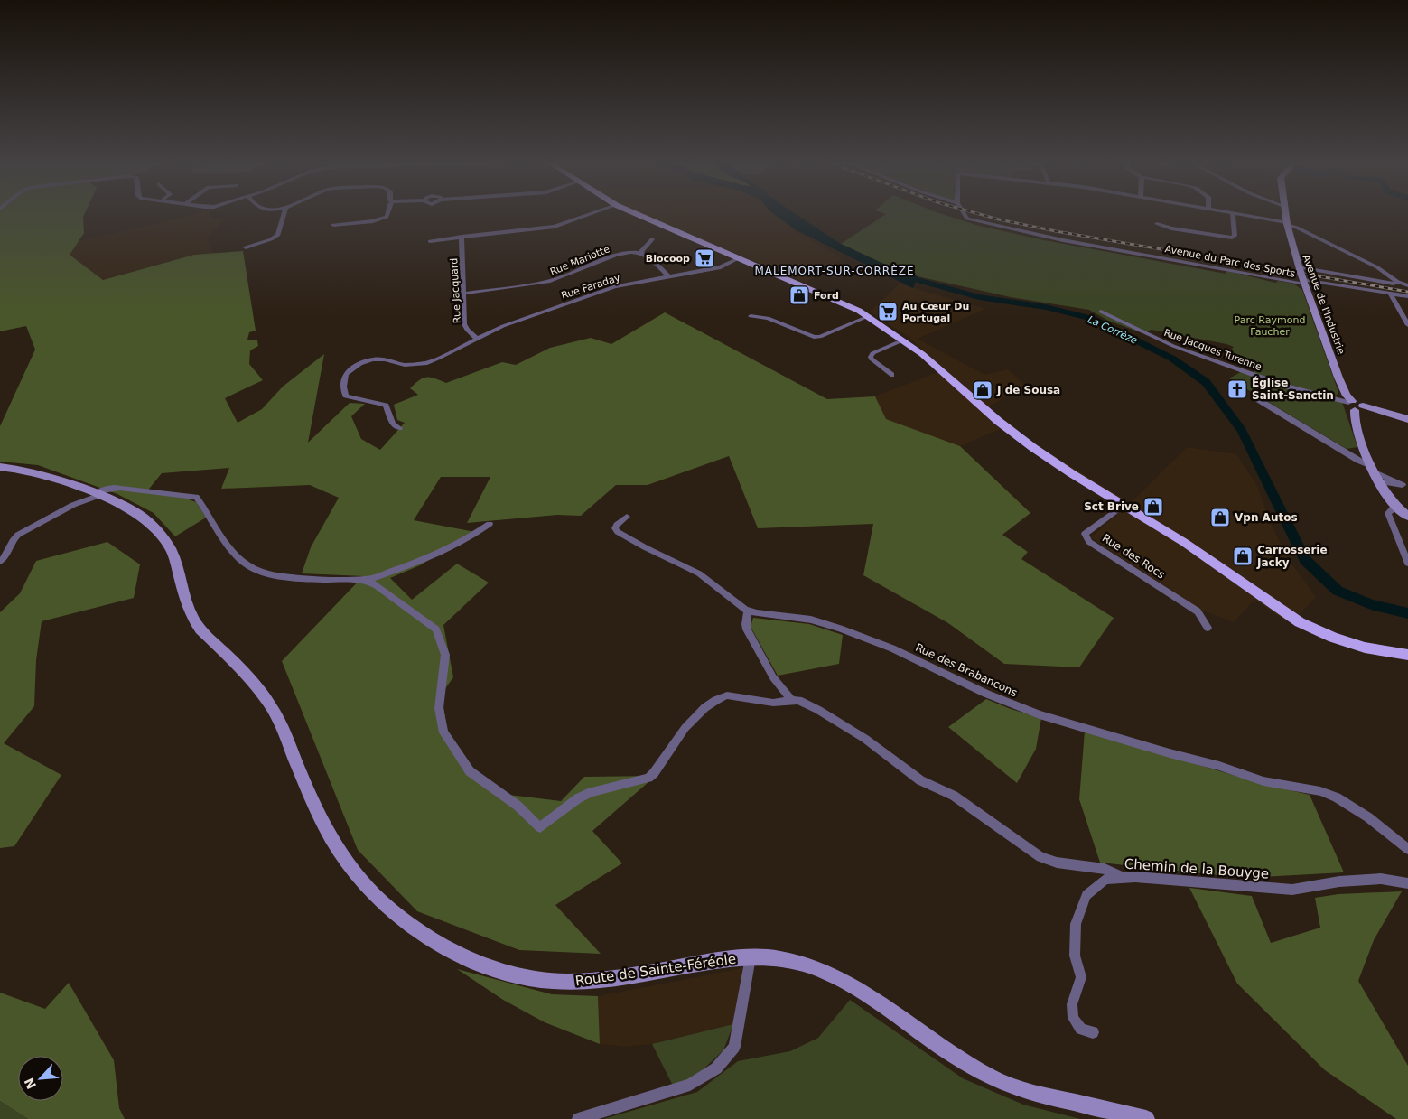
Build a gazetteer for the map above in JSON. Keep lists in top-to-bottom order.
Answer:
{
  "streets": {
    "main road": ["Avenue de l'Industrie", "Route de Sainte-Féréole"],
    "street": [
      "Rue Mariotte",
      "Avenue du Parc des Sports",
      "Rue Faraday",
      "Rue Jacquard",
      "Rue Jacques Turenne",
      "Rue des Rocs",
      "Rue des Brabancons",
      "Chemin de la Bouyge"
    ]
  },
  "crossings": [
    ["Rue Mariotte", "Rue Jacquard"],
    ["Avenue du Parc des Sports", "Avenue de l'Industrie"],
    ["Rue Faraday", "Rue Jacquard"],
    ["Avenue de l'Industrie", "Rue Jacques Turenne"]
  ],
  "districts": ["MALEMORT-SUR-CORRÈZE"],
  "water": ["La Corrèze"],
  "parks": ["Parc Raymond Faucher"],
  "places": {
    "supermarket": ["Biocoop", "Au Cœur Du Portugal"],
    "shop": [
      "Ford",
      "J de Sousa",
      "Sct Brive",
      "Vpn Autos",
      "Carrosserie Jacky"
    ],
    "church": ["Église Saint-Sanctin"]
  },
  "north": "bottom left"
}
